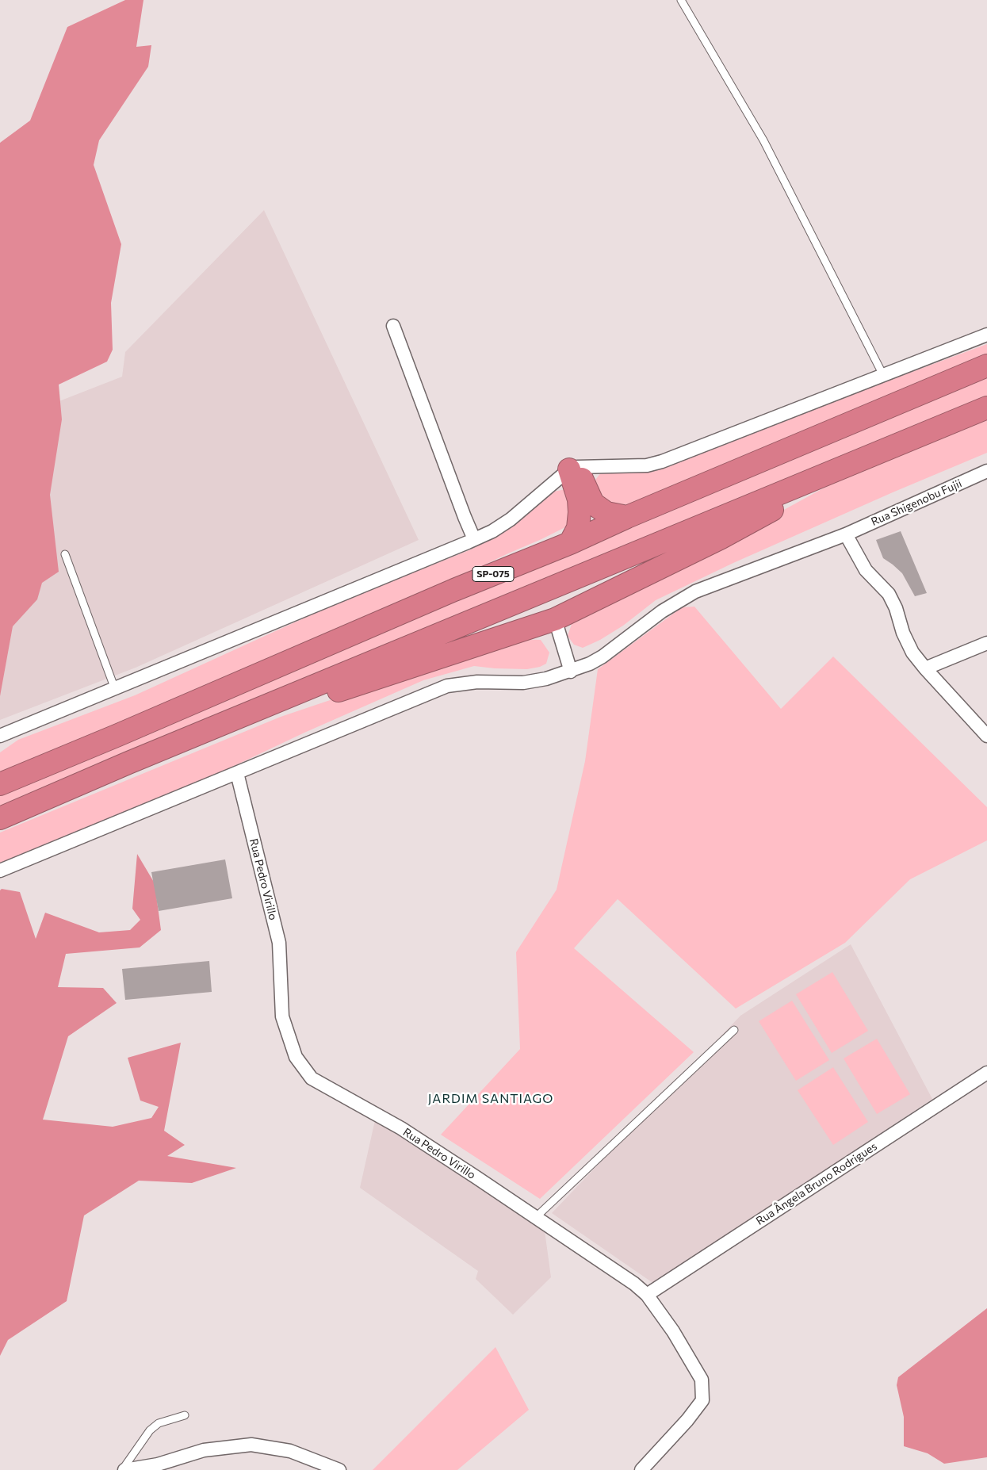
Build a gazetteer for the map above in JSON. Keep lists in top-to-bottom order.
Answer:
{
  "streets": {
    "highway": ["SP-075"],
    "street": ["Rua Shigenobu Fujii", "Rua Pedro Virillo", "Rua Ângela Bruno Rodrigues"]
  },
  "crossings": [
    ["Rua Shigenobu Fujii", "Rua Pedro Virillo"],
    ["Rua Pedro Virillo", "Rua Ângela Bruno Rodrigues"]
  ],
  "districts": ["JARDIM SANTIAGO"]
}
